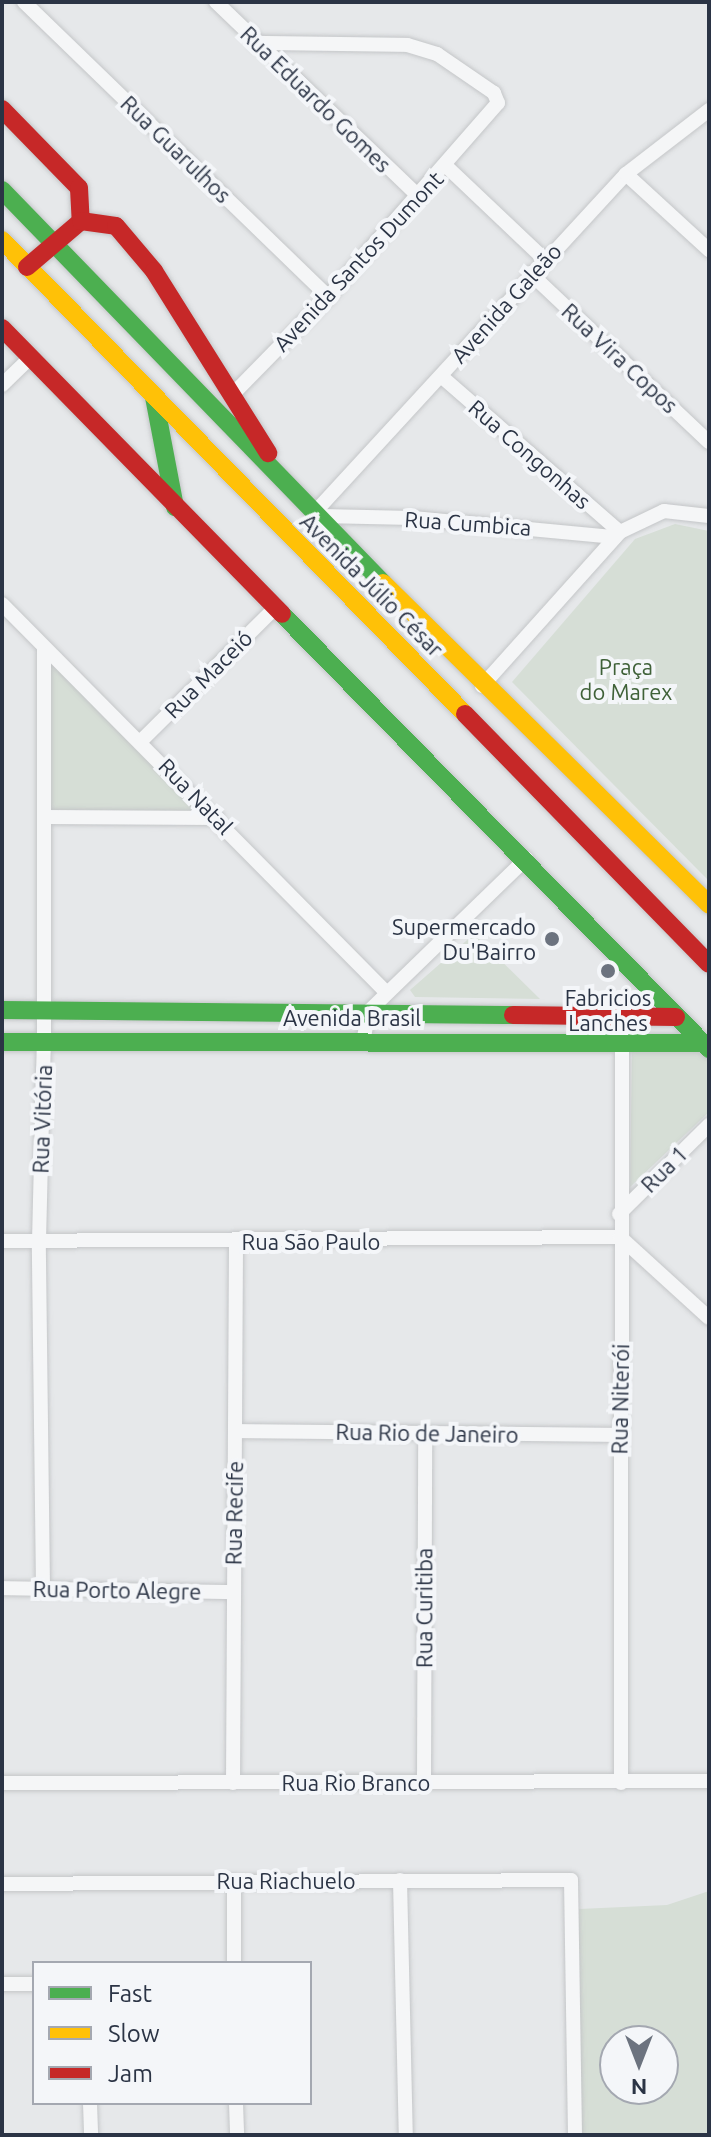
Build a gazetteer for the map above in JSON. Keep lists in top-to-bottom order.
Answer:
{
  "streets": {
    "main road": ["Avenida Júlio César", "Avenida Brasil"],
    "street": [
      "Rua Eduardo Gomes",
      "Rua Guarulhos",
      "Avenida Santos Dumont",
      "Avenida Galeão",
      "Rua Vira Copos",
      "Rua Congonhas",
      "Rua Cumbica",
      "Rua Maceió",
      "Rua Natal",
      "Rua Vitória",
      "Rua 1",
      "Rua São Paulo",
      "Rua Niterói",
      "Rua Rio de Janeiro",
      "Rua Recife",
      "Rua Porto Alegre",
      "Rua Curitiba",
      "Rua Rio Branco",
      "Rua Riachuelo"
    ]
  },
  "crossings": [
    ["Rua Eduardo Gomes", "Avenida Santos Dumont"],
    ["Rua Guarulhos", "Avenida Santos Dumont"],
    ["Avenida Galeão", "Rua Vira Copos"],
    ["Avenida Galeão", "Rua Congonhas"],
    ["Avenida Galeão", "Rua Cumbica"],
    ["Avenida Galeão", "Avenida Júlio César"],
    ["Rua Congonhas", "Rua Cumbica"],
    ["Rua Cumbica", "Avenida Júlio César"],
    ["Rua Maceió", "Rua Natal"],
    ["Rua Natal", "Rua Vitória"],
    ["Avenida Brasil", "Rua Vitória"],
    ["Avenida Brasil", "Rua Niterói"],
    ["Rua Vitória", "Rua São Paulo"],
    ["Rua Vitória", "Rua Porto Alegre"],
    ["Rua 1", "Rua Niterói"],
    ["Rua São Paulo", "Rua Niterói"],
    ["Rua São Paulo", "Rua Recife"],
    ["Rua Niterói", "Rua Rio de Janeiro"],
    ["Rua Niterói", "Rua Rio Branco"],
    ["Rua Rio de Janeiro", "Rua Recife"],
    ["Rua Rio de Janeiro", "Rua Curitiba"],
    ["Rua Recife", "Rua Porto Alegre"],
    ["Rua Recife", "Rua Rio Branco"],
    ["Rua Curitiba", "Rua Rio Branco"]
  ],
  "parks": ["Praça do Marex"],
  "places": ["Supermercado Du'Bairro", "Fabricios Lanches"],
  "legend": ["Fast", "Slow", "Jam"],
  "north": "bottom"
}
